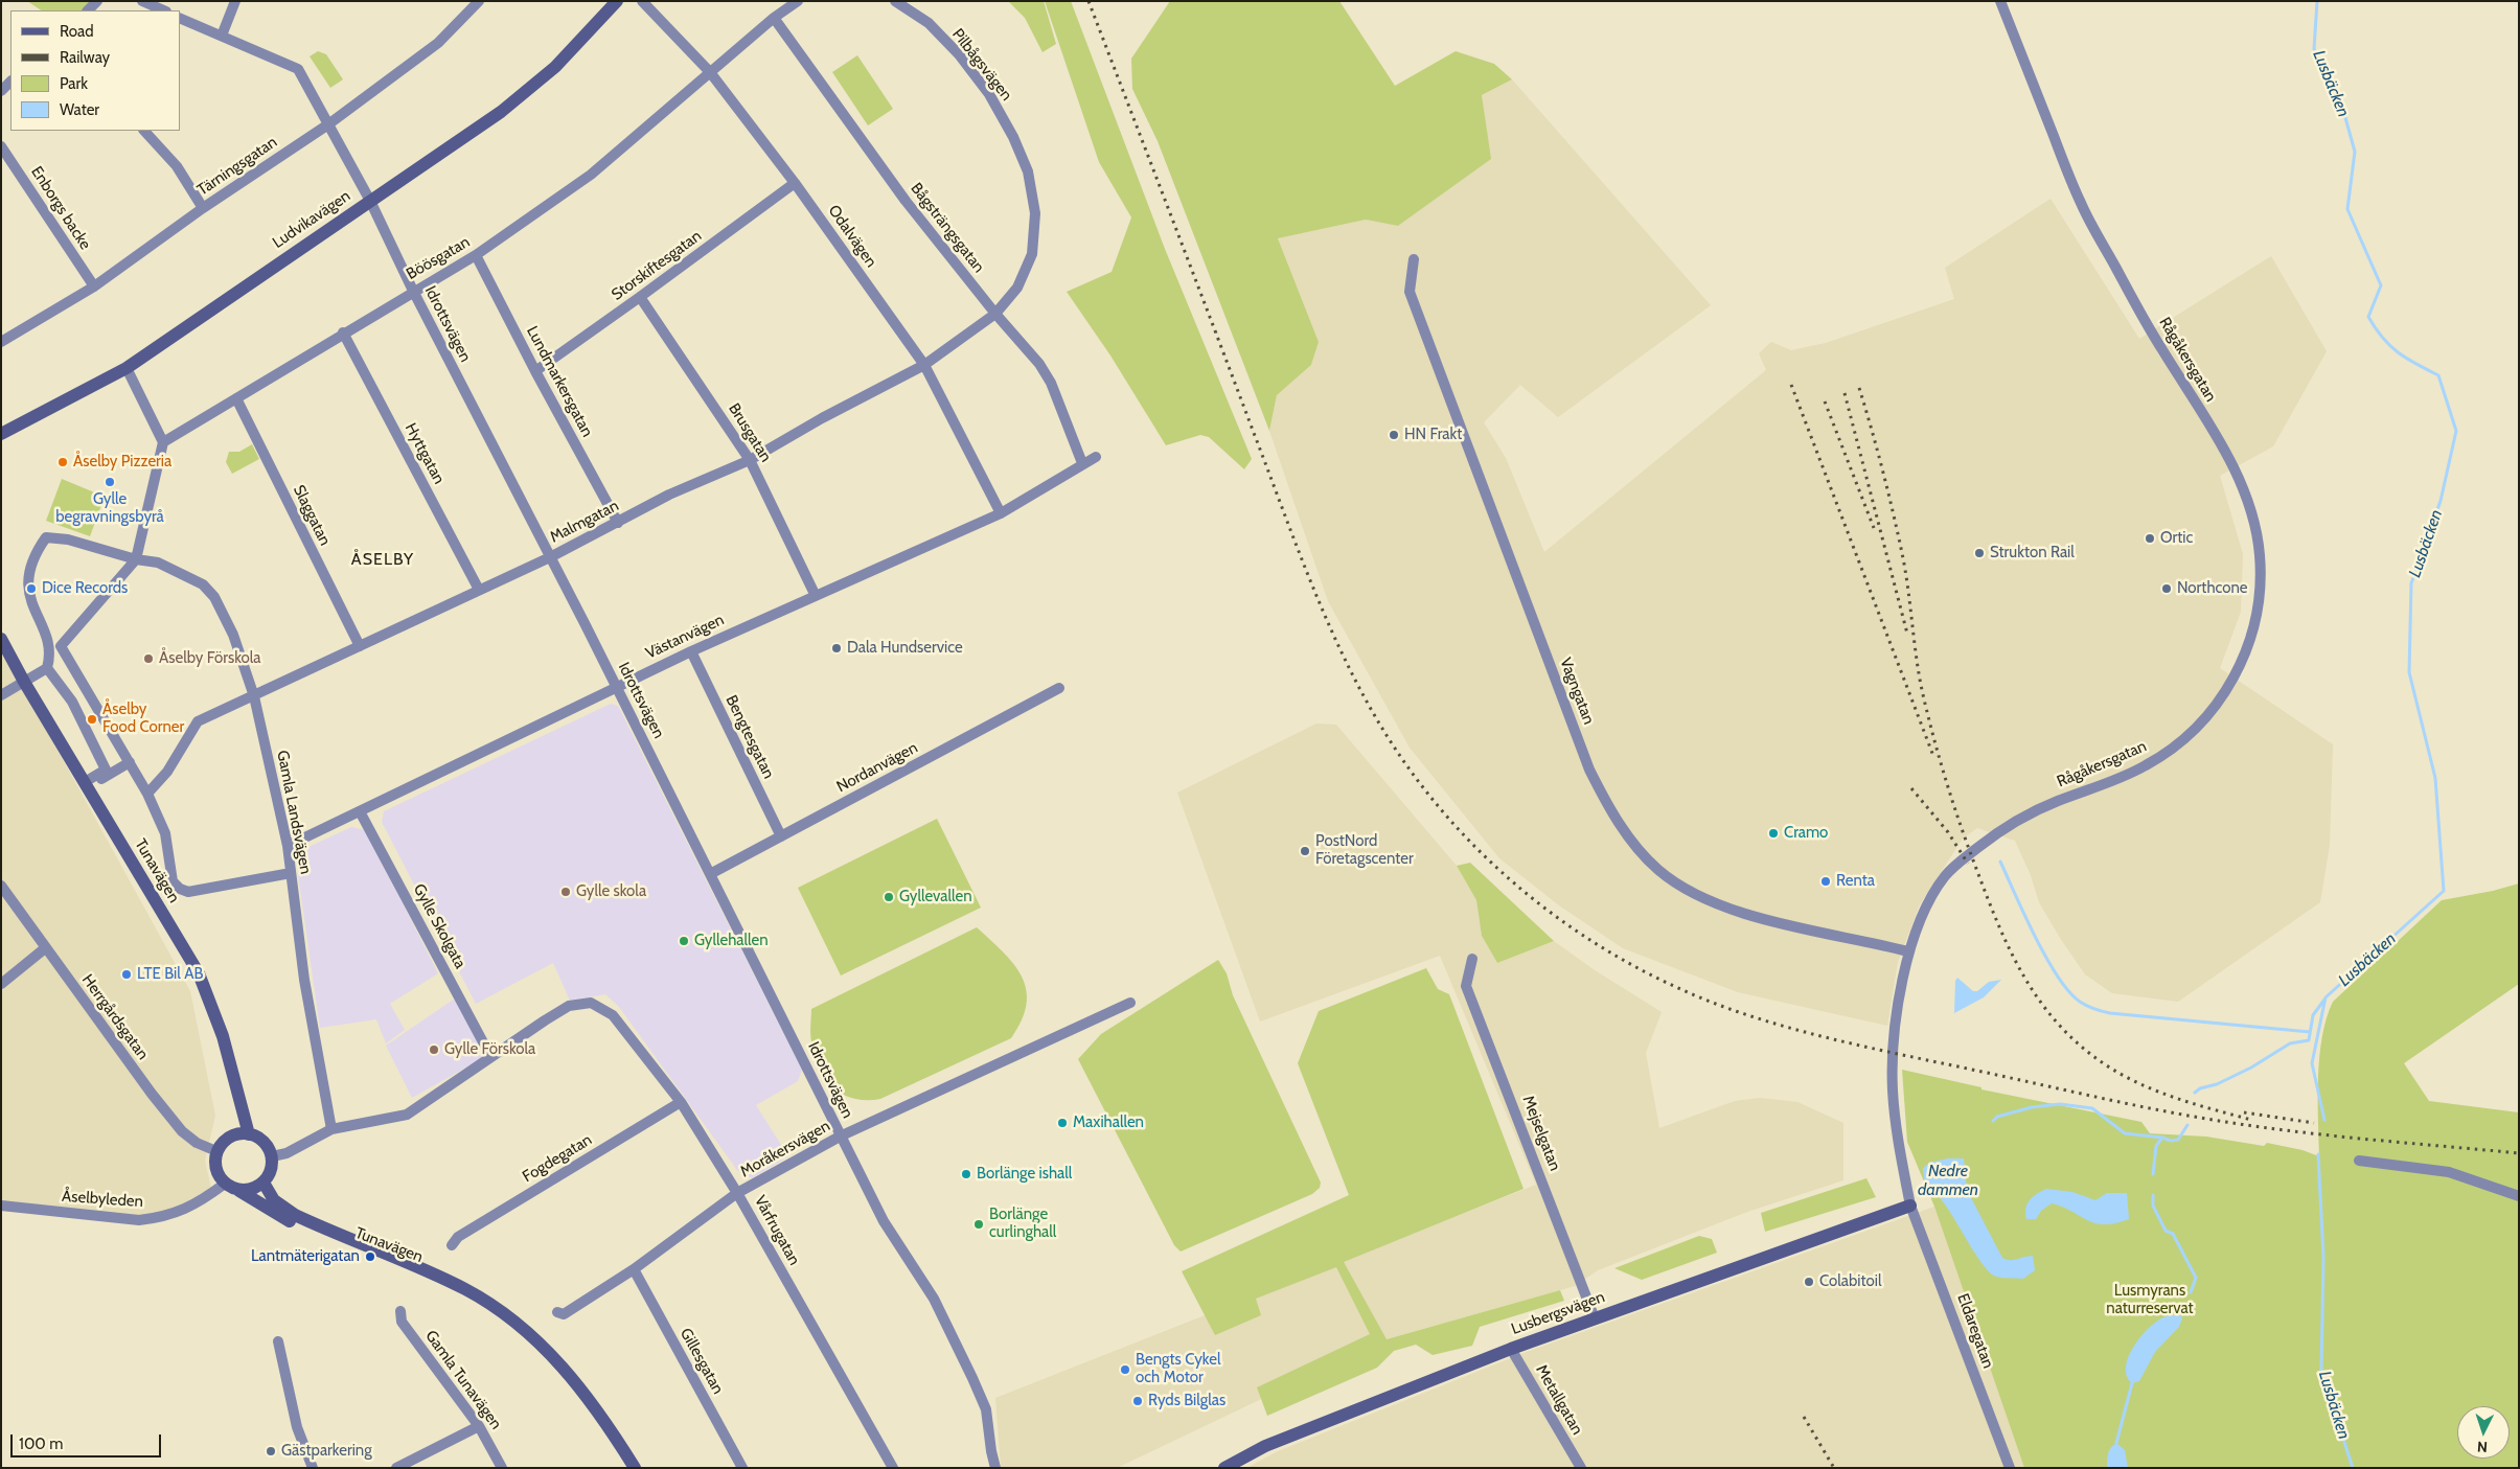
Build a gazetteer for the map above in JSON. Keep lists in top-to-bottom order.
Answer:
{
  "streets": {
    "street": [
      "Pilbågsvägen",
      "Tärningsgatan",
      "Enborgs backe",
      "Ludvikavägen",
      "Bågsträngsgatan",
      "Odalvägen",
      "Böösgatan",
      "Storskiftesgatan",
      "Idrottsvägen",
      "Rågåkersgatan",
      "Lundmarkersgatan",
      "Brusgatan",
      "Hyttgatan",
      "Slaggatan",
      "Malmgatan",
      "Västanvägen",
      "Vagngatan",
      "Bengtesgatan",
      "Nordanvägen",
      "Gamla Landsvägen",
      "Tunavägen",
      "Gylle Skolgata",
      "Herrgårdsgatan",
      "Mejselgatan",
      "Moråkersvägen",
      "Fogdegatan",
      "Åselbyleden",
      "Vårfrugatan",
      "Lusbergsvägen",
      "Eldaregatan",
      "Gillesgatan",
      "Gamla Tunavägen",
      "Metallgatan"
    ]
  },
  "crossings": [
    ["Pilbågsvägen", "Bågsträngsgatan"],
    ["Pilbågsvägen", "Odalvägen"],
    ["Pilbågsvägen", "Malmgatan"],
    ["Tärningsgatan", "Enborgs backe"],
    ["Tärningsgatan", "Idrottsvägen"],
    ["Ludvikavägen", "Idrottsvägen"],
    ["Bågsträngsgatan", "Västanvägen"],
    ["Odalvägen", "Böösgatan"],
    ["Odalvägen", "Storskiftesgatan"],
    ["Odalvägen", "Malmgatan"],
    ["Odalvägen", "Västanvägen"],
    ["Böösgatan", "Idrottsvägen"],
    ["Böösgatan", "Lundmarkersgatan"],
    ["Böösgatan", "Hyttgatan"],
    ["Böösgatan", "Slaggatan"],
    ["Storskiftesgatan", "Lundmarkersgatan"],
    ["Storskiftesgatan", "Brusgatan"],
    ["Idrottsvägen", "Malmgatan"],
    ["Idrottsvägen", "Västanvägen"],
    ["Idrottsvägen", "Nordanvägen"],
    ["Idrottsvägen", "Moråkersvägen"],
    ["Rågåkersgatan", "Vagngatan"],
    ["Rågåkersgatan", "Lusbergsvägen"],
    ["Rågåkersgatan", "Eldaregatan"],
    ["Lundmarkersgatan", "Malmgatan"],
    ["Brusgatan", "Malmgatan"],
    ["Brusgatan", "Västanvägen"],
    ["Hyttgatan", "Malmgatan"],
    ["Slaggatan", "Malmgatan"],
    ["Malmgatan", "Gamla Landsvägen"],
    ["Västanvägen", "Bengtesgatan"],
    ["Västanvägen", "Gamla Landsvägen"],
    ["Västanvägen", "Gylle Skolgata"],
    ["Bengtesgatan", "Nordanvägen"],
    ["Tunavägen", "Herrgårdsgatan"],
    ["Tunavägen", "Åselbyleden"],
    ["Gylle Skolgata", "Vårfrugatan"],
    ["Herrgårdsgatan", "Åselbyleden"],
    ["Mejselgatan", "Lusbergsvägen"],
    ["Moråkersvägen", "Vårfrugatan"],
    ["Moråkersvägen", "Gillesgatan"],
    ["Fogdegatan", "Vårfrugatan"],
    ["Lusbergsvägen", "Eldaregatan"],
    ["Lusbergsvägen", "Metallgatan"]
  ],
  "districts": ["ÅSELBY"],
  "water": ["Lusbäcken", "Nedre dammen"],
  "parks": ["Lusmyrans naturreservat"],
  "places": [
    "HN Frakt",
    "Åselby Pizzeria",
    "Gylle begravningsbyrå",
    "Ortic",
    "Strukton Rail",
    "Dice Records",
    "Northcone",
    "Dala Hundservice",
    "Åselby Förskola",
    "Åselby Food Corner",
    "Cramo",
    "PostNord Företagscenter",
    "Renta",
    "Gylle skola",
    "Gyllevallen",
    "Gyllehallen",
    "LTE Bil AB",
    "Gylle Förskola",
    "Maxihallen",
    "Borlänge ishall",
    "Borlänge curlinghall",
    "Lantmäterigatan",
    "Colabitoil",
    "Bengts Cykel och Motor",
    "Ryds Bilglas",
    "Gästparkering"
  ],
  "legend": [
    "Road",
    "Railway",
    "Park",
    "Water"
  ],
  "scale_bar": "100 m",
  "north": "bottom"
}
